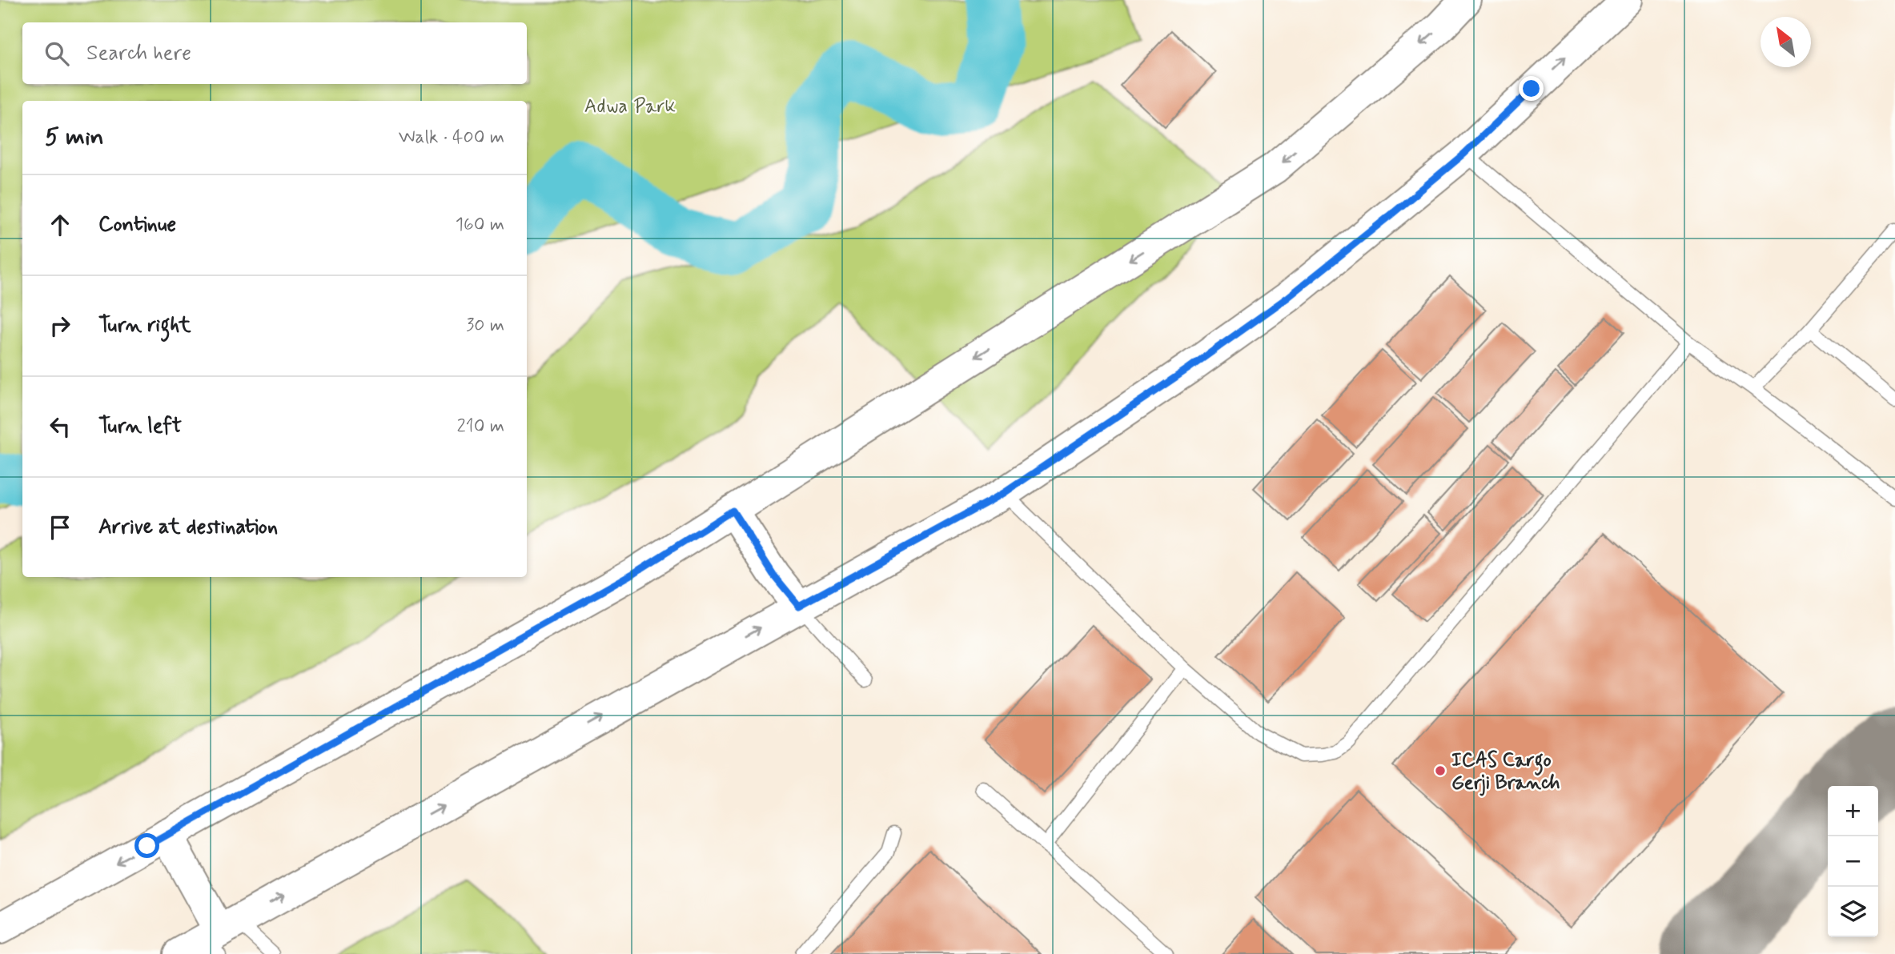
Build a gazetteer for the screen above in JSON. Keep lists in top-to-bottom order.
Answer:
{
  "parks": ["Adwa Park"],
  "places": ["ICAS Cargo Gerji Branch"],
  "north": "top left",
  "page": {
    "search": "Search here",
    "heading": ["5 min", "Walk · 400 m"],
    "list": [
      ["Continue", "160 m"],
      ["Turn right", "30 m"],
      ["Turn left", "210 m"],
      "Arrive at destination"
    ],
    "map_buttons": ["+", "−"]
  }
}
